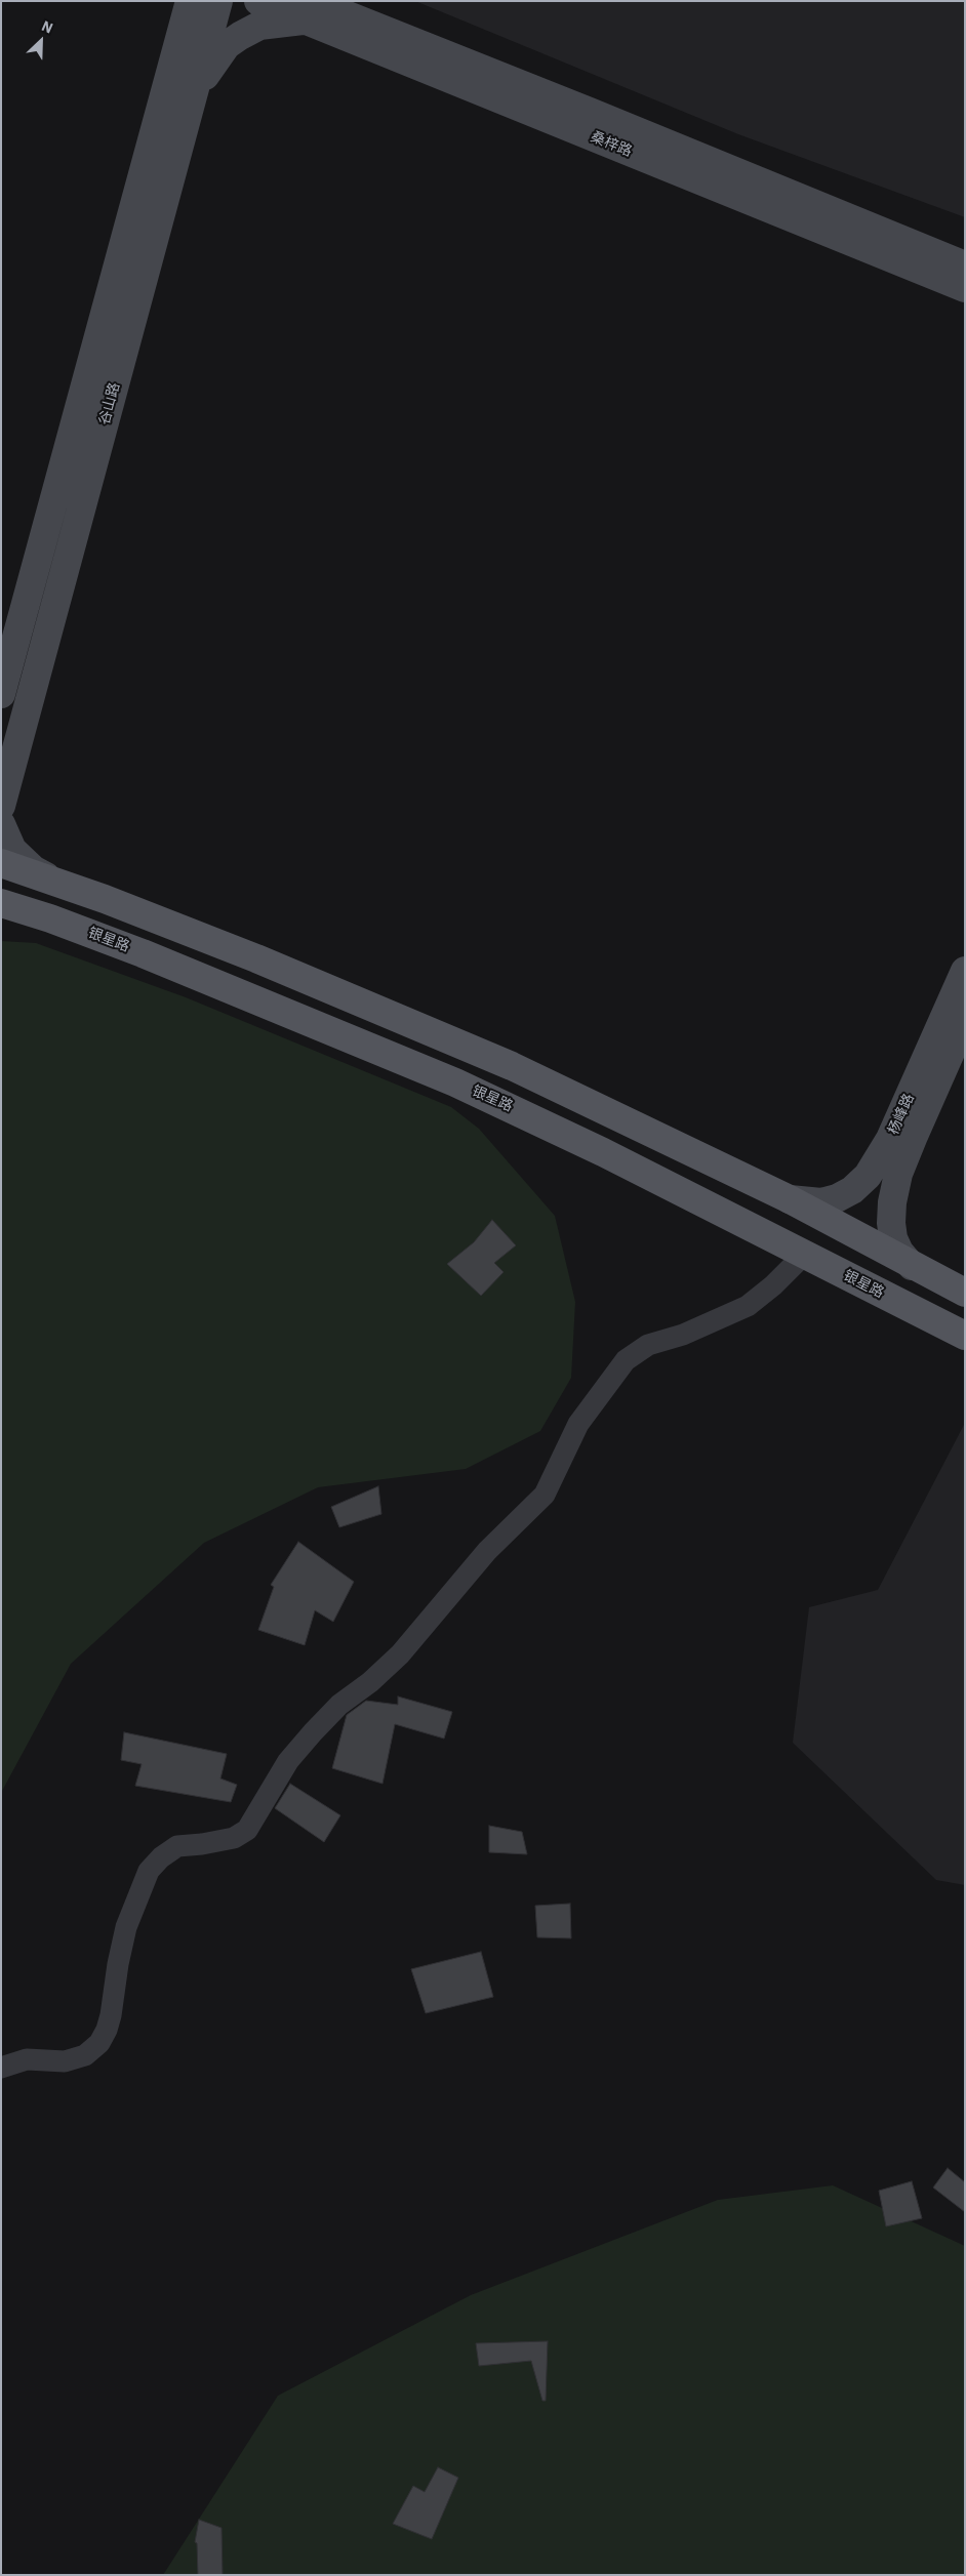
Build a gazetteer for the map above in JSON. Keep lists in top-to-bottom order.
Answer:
{
  "streets": {
    "main road": [
      "桑梓路",
      "谷山路",
      "银星路",
      "杨峰路"
    ]
  },
  "north": "top right"
}
